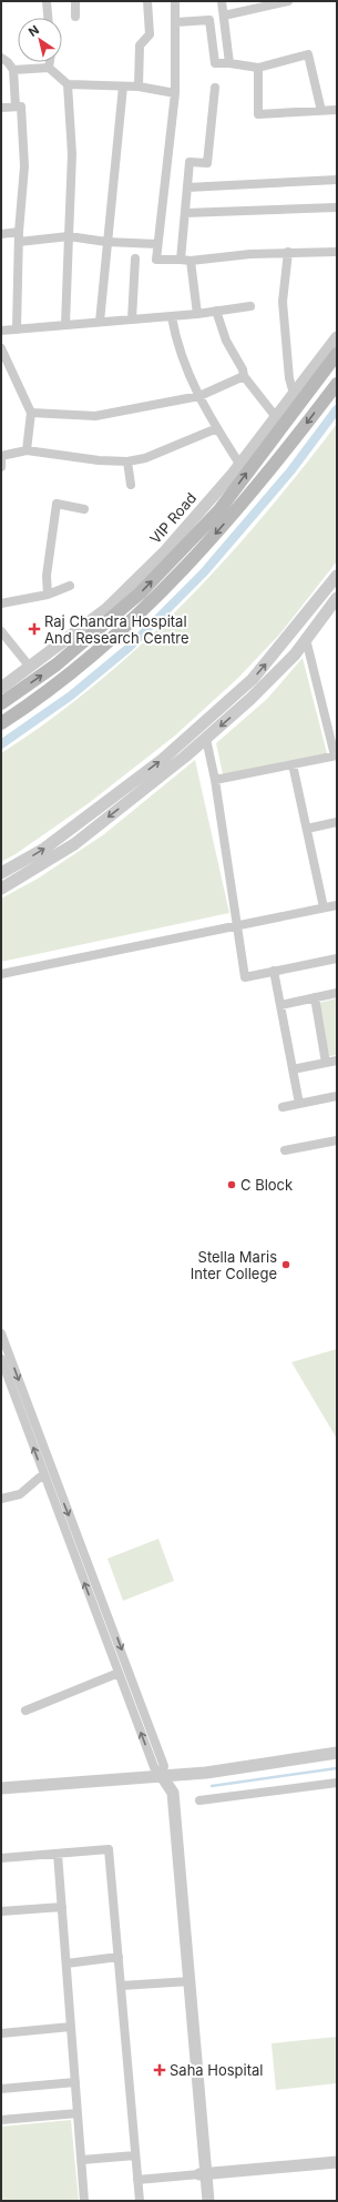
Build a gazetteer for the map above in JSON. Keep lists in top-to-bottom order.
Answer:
{
  "streets": {
    "main road": ["VIP Road"]
  },
  "places": {
    "health": ["Raj Chandra Hospital And Research Centre", "Saha Hospital"],
    "other": ["C Block", "Stella Maris Inter College"]
  },
  "north": "top left"
}
